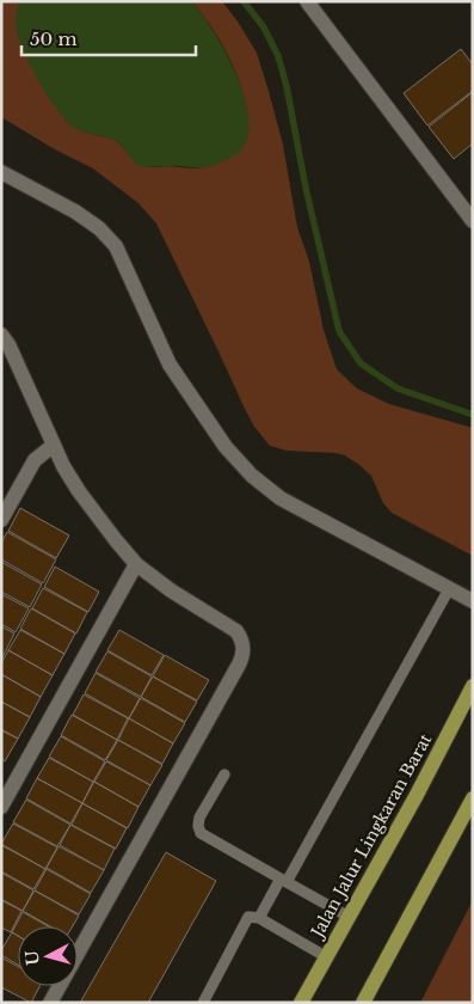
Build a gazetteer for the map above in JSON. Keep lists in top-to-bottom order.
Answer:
{
  "streets": {
    "main road": ["Jalan Jalur Lingkaran Barat"]
  },
  "scale_bar": "50 m",
  "north": "left"
}
